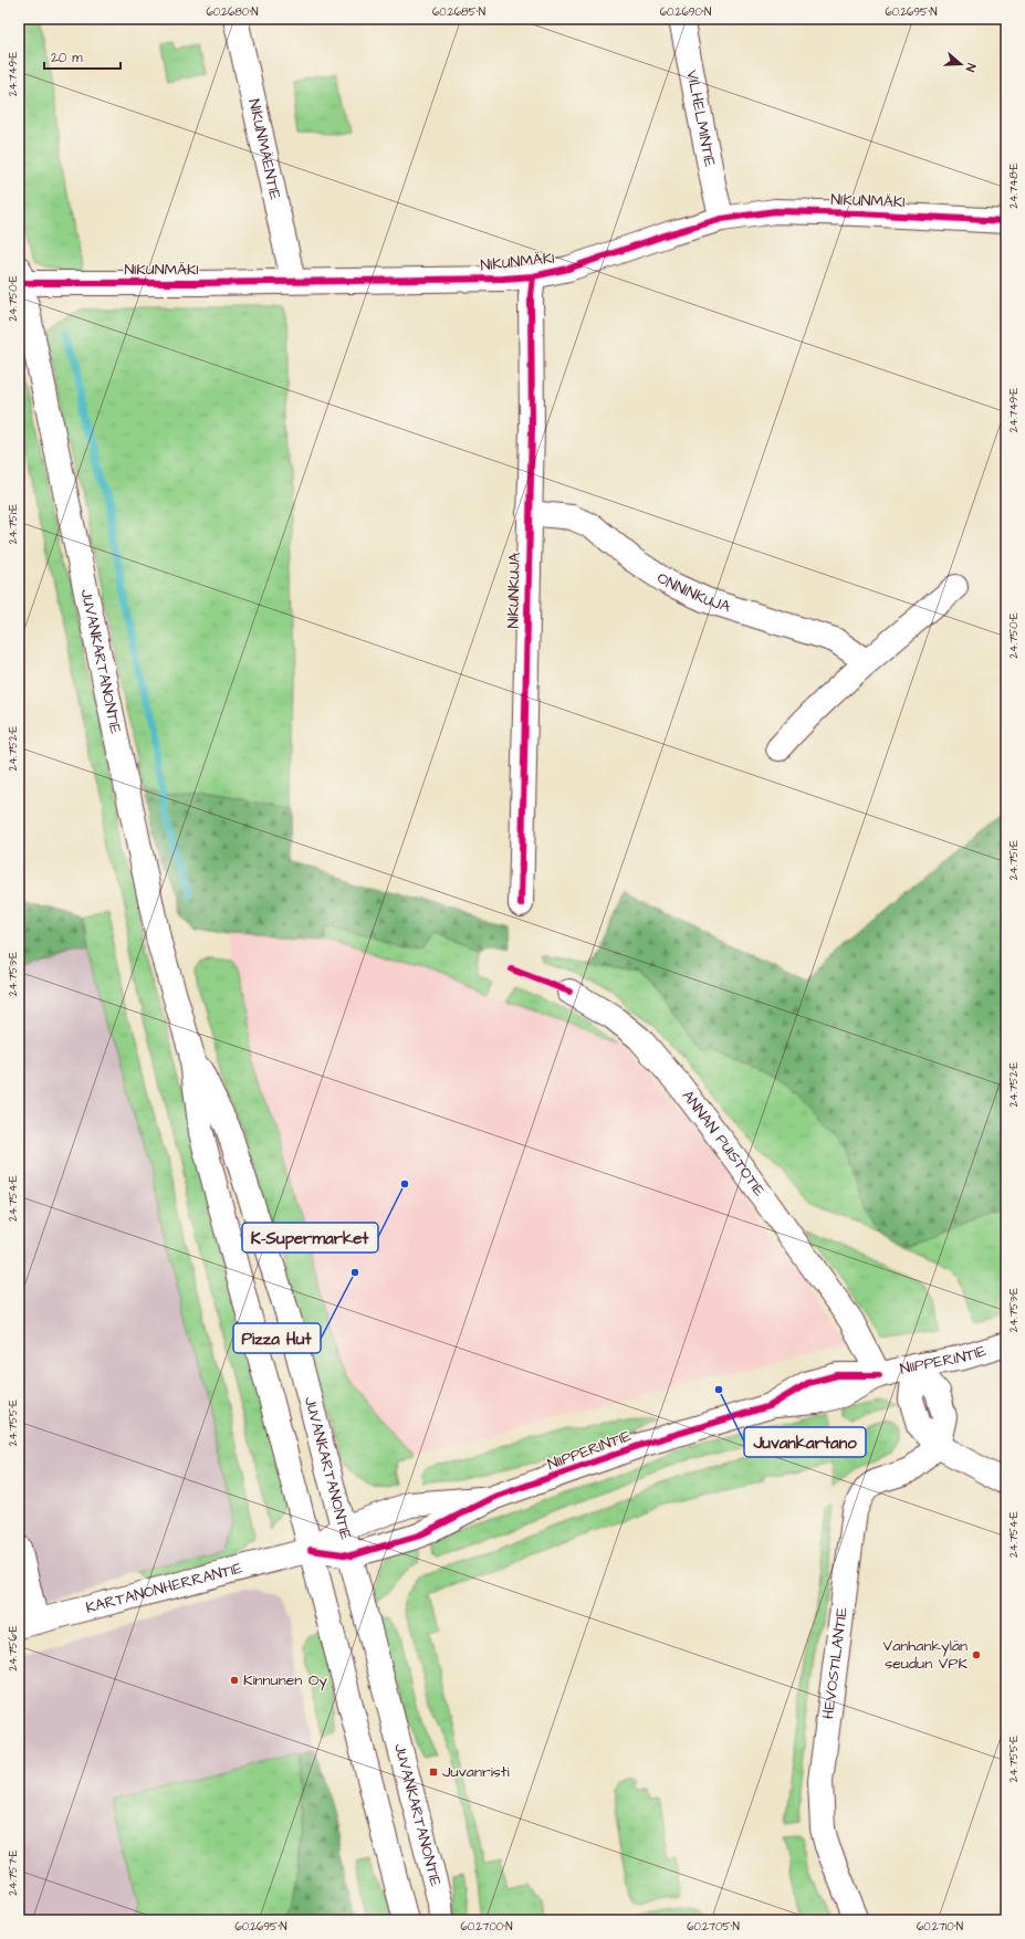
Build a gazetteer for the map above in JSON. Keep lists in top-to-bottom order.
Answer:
{
  "streets": {
    "street": [
      "VILHELMINTIE",
      "NIKUNMÄENTIE",
      "NIKUNMÄKI",
      "NIKUNKUJA",
      "ONNINKUJA",
      "JUVANKARTANONTIE",
      "ANNAN PUISTOTIE",
      "NIIPPERINTIE",
      "KARTANONHERRANTIE",
      "HEVOSTILANTIE"
    ]
  },
  "crossings": [
    ["VILHELMINTIE", "NIKUNMÄKI"],
    ["NIKUNMÄENTIE", "NIKUNMÄKI"],
    ["NIKUNMÄKI", "NIKUNKUJA"],
    ["NIKUNMÄKI", "JUVANKARTANONTIE"],
    ["NIKUNKUJA", "ONNINKUJA"],
    ["JUVANKARTANONTIE", "NIIPPERINTIE"],
    ["JUVANKARTANONTIE", "KARTANONHERRANTIE"],
    ["ANNAN PUISTOTIE", "NIIPPERINTIE"],
    ["NIIPPERINTIE", "KARTANONHERRANTIE"]
  ],
  "places": {
    "other": [
      "K-Supermarket",
      "Pizza Hut",
      "Juvankartano",
      "Vanhankylän seudun VPK",
      "Kinnunen Oy"
    ],
    "transit": ["Juvanristi"]
  },
  "scale_bar": "20 m",
  "north": "right",
  "coordinates": [
    "60.2680°N",
    "60.2685°N",
    "60.2690°N",
    "60.2695°N",
    "24.749°E",
    "24.748°E",
    "24.750°E",
    "24.751°E",
    "24.752°E",
    "24.753°E",
    "24.754°E",
    "24.755°E",
    "24.756°E",
    "24.757°E",
    "60.2700°N",
    "60.2705°N",
    "60.2710°N"
  ]
}
